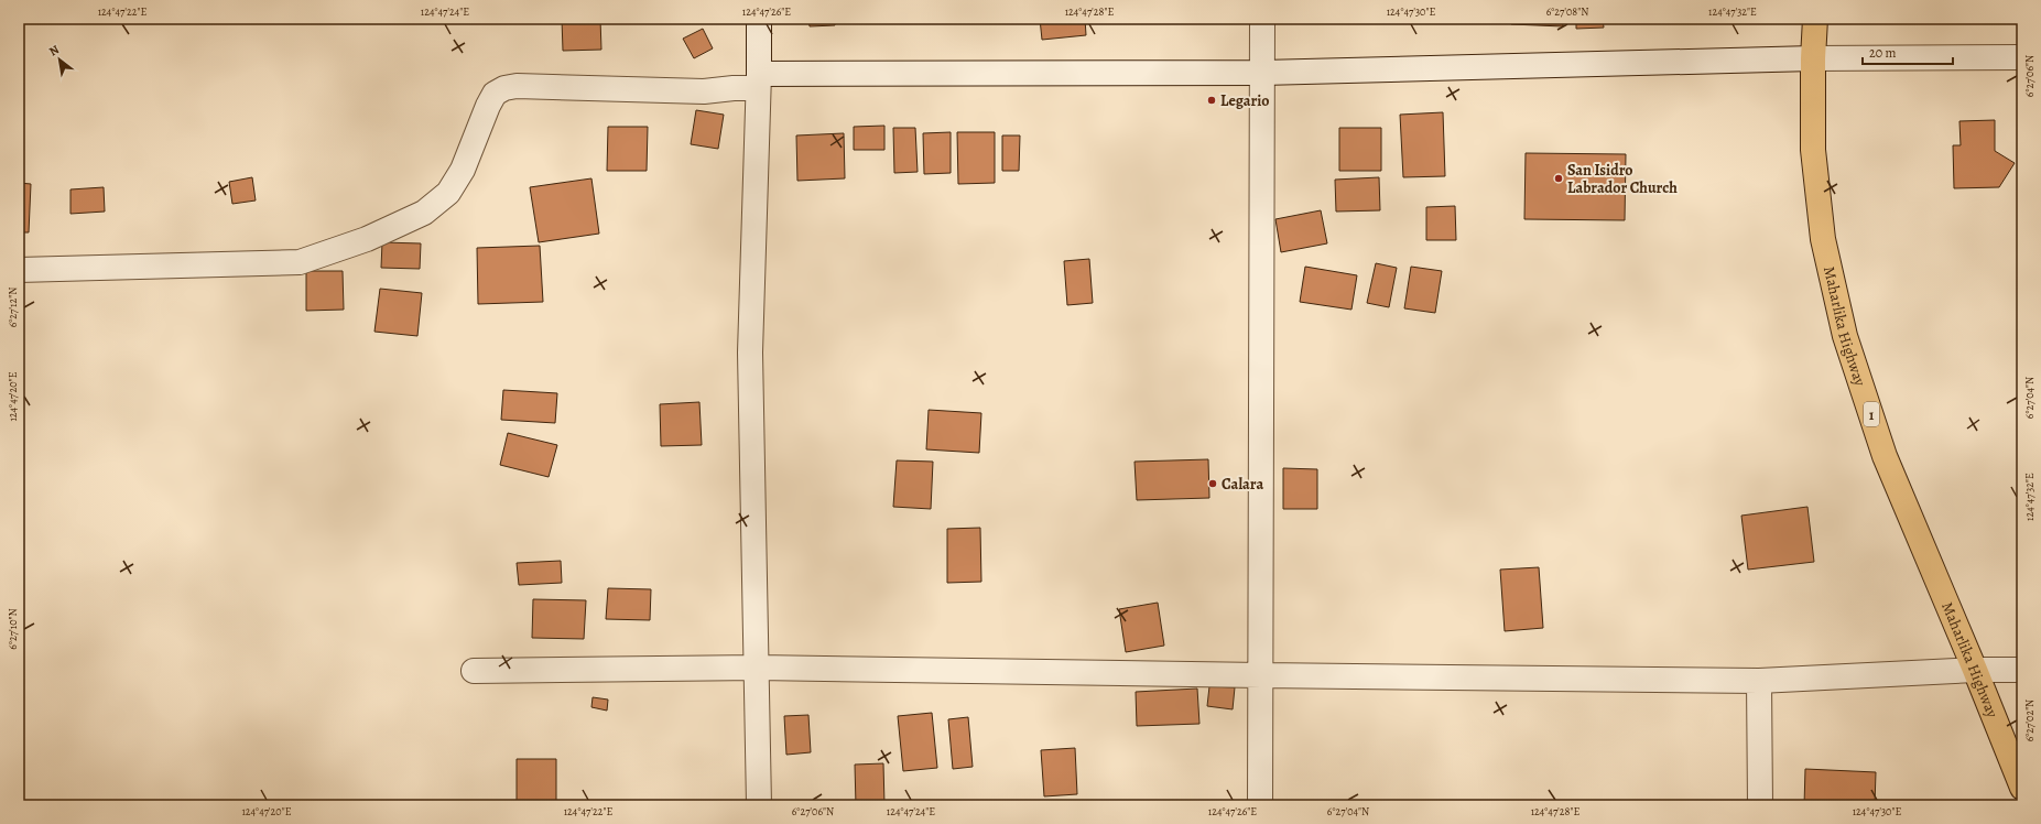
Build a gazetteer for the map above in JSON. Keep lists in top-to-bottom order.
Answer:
{
  "streets": {
    "highway": ["Maharlika Highway", "1"]
  },
  "places": ["Legario", "San Isidro Labrador Church", "Calara"],
  "scale_bar": "20 m",
  "north": "top left",
  "coordinates": [
    "124°47'22\"E",
    "124°47'24\"E",
    "124°47'26\"E",
    "124°47'28\"E",
    "124°47'30\"E",
    "6°27'08\"N",
    "124°47'32\"E",
    "6°27'06\"N",
    "6°27'12\"N",
    "124°47'20\"E",
    "6°27'04\"N",
    "6°27'10\"N",
    "6°27'02\"N"
  ]
}
